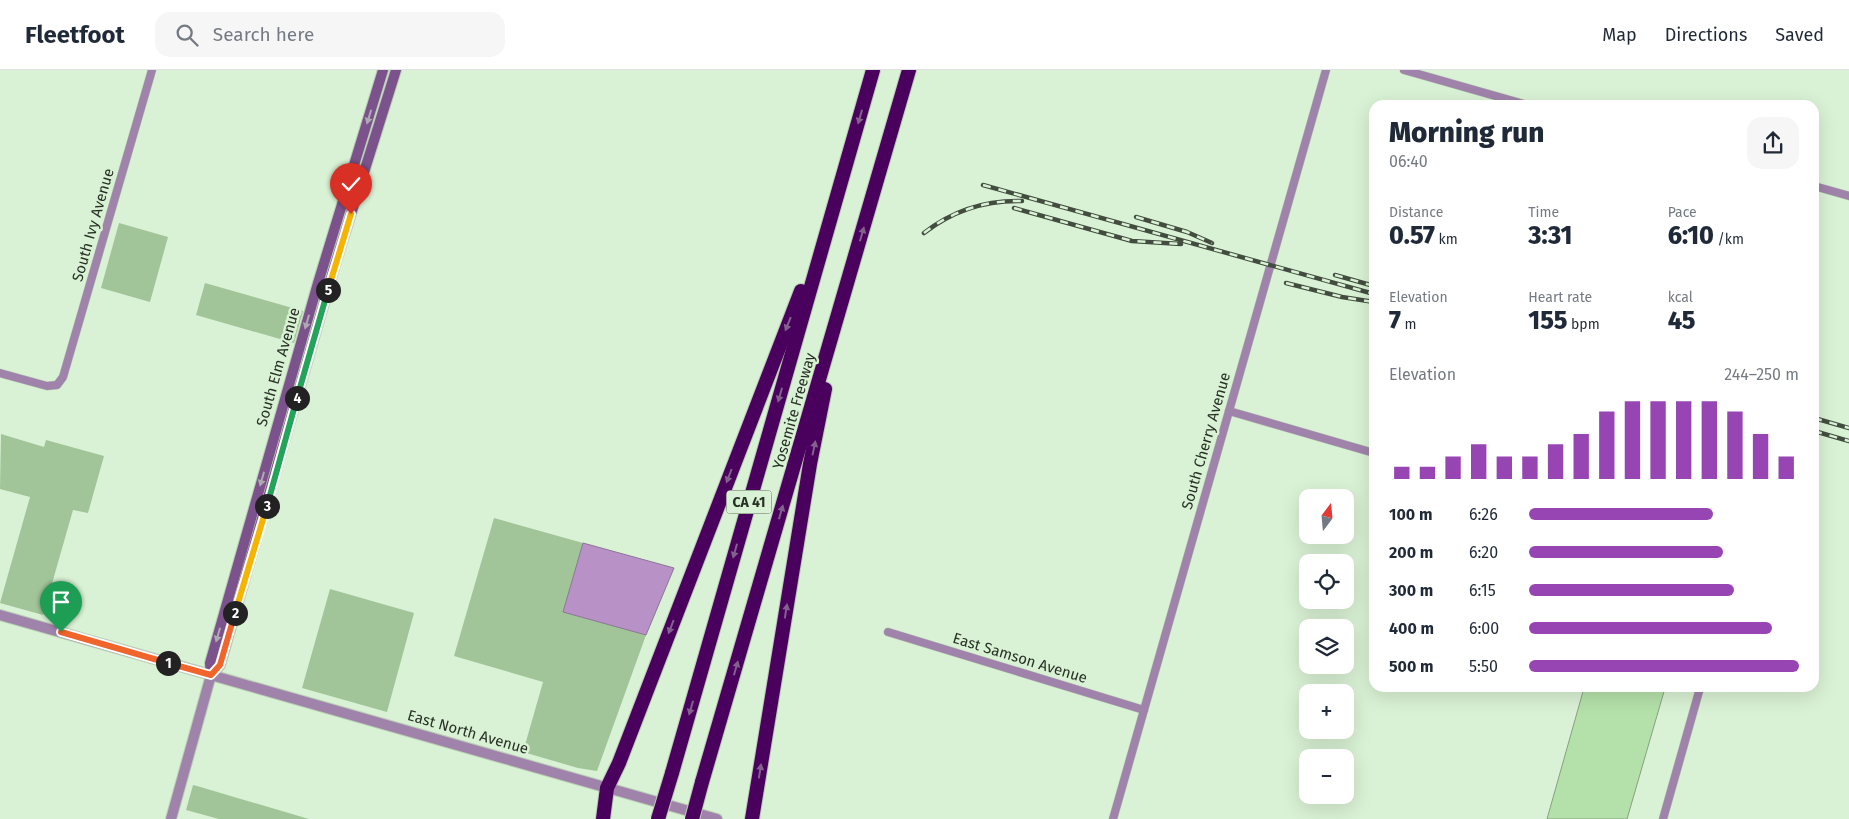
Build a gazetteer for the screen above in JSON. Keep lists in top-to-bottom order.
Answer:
{
  "streets": {
    "highway": ["Yosemite Freeway", "CA 41"],
    "main road": ["South Elm Avenue"],
    "street": [
      "South Ivy Avenue",
      "South Cherry Avenue",
      "East Samson Avenue",
      "East North Avenue"
    ]
  },
  "crossings": [
    ["South Elm Avenue", "East North Avenue"],
    ["South Cherry Avenue", "East Samson Avenue"]
  ],
  "north": "top",
  "page": {
    "header": "Fleetfoot",
    "search": "Search here",
    "nav": ["Map", "Directions", "Saved"],
    "heading": ["Morning run", "06:40"],
    "stats": [
      ["Distance", "0.57 km"],
      ["Time", "3:31"],
      ["Pace", "6:10 /km"],
      ["Elevation", "7 m"],
      ["Heart rate", "155 bpm"],
      ["kcal", "45"]
    ],
    "pins": [
      "5",
      "4",
      "3",
      "2",
      "1"
    ],
    "chart": ["Elevation", "244–250 m"],
    "map_buttons": ["+", "−"],
    "list": [
      {
        "name": "100 m",
        "note": "6:26"
      },
      {
        "name": "200 m",
        "note": "6:20"
      },
      {
        "name": "300 m",
        "note": "6:15"
      },
      {
        "name": "400 m",
        "note": "6:00"
      },
      {
        "name": "500 m",
        "note": "5:50"
      }
    ]
  }
}
